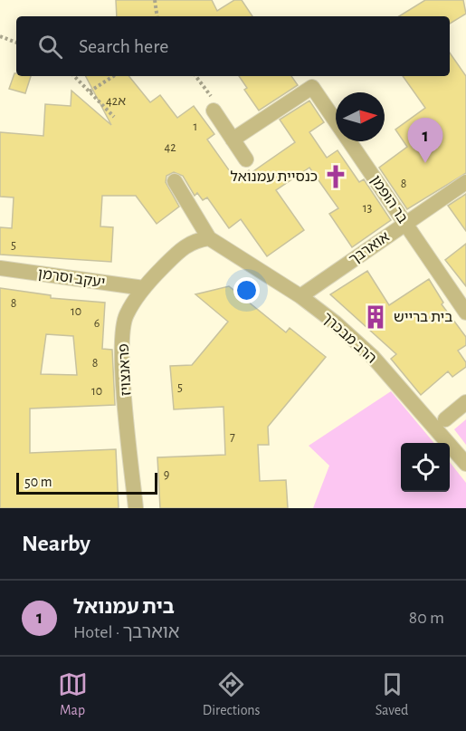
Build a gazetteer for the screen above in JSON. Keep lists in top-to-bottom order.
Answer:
{
  "streets": {
    "street": [
      "בר הופמן",
      "אוארבך",
      "יעקב וסרמן",
      "הרב מבכרך",
      "פראנצויז"
    ]
  },
  "crossings": [
    ["בר הופמן", "אוארבך"],
    ["אוארבך", "הרב מבכרך"],
    ["יעקב וסרמן", "פראנצויז"],
    ["הרב מבכרך", "פראנצויז"]
  ],
  "places": {
    "church": ["כנסיית עמנואל"],
    "building": ["בית ברייש"]
  },
  "house_numbers": [
    "42א",
    "1",
    "42",
    "8",
    "13",
    "5",
    "8",
    "10",
    "6",
    "8",
    "5",
    "10",
    "7",
    "9"
  ],
  "scale_bar": "50 m",
  "north": "right",
  "page": {
    "search": "Search here",
    "pins": "1",
    "scale": "50 m",
    "heading": "Nearby",
    "list": [
      {
        "mark": "1",
        "name": "בית עמנואל",
        "note": "Hotel · אוארבך",
        "value": "80 m"
      }
    ],
    "nav": ["Map", "Directions", "Saved"]
  }
}
